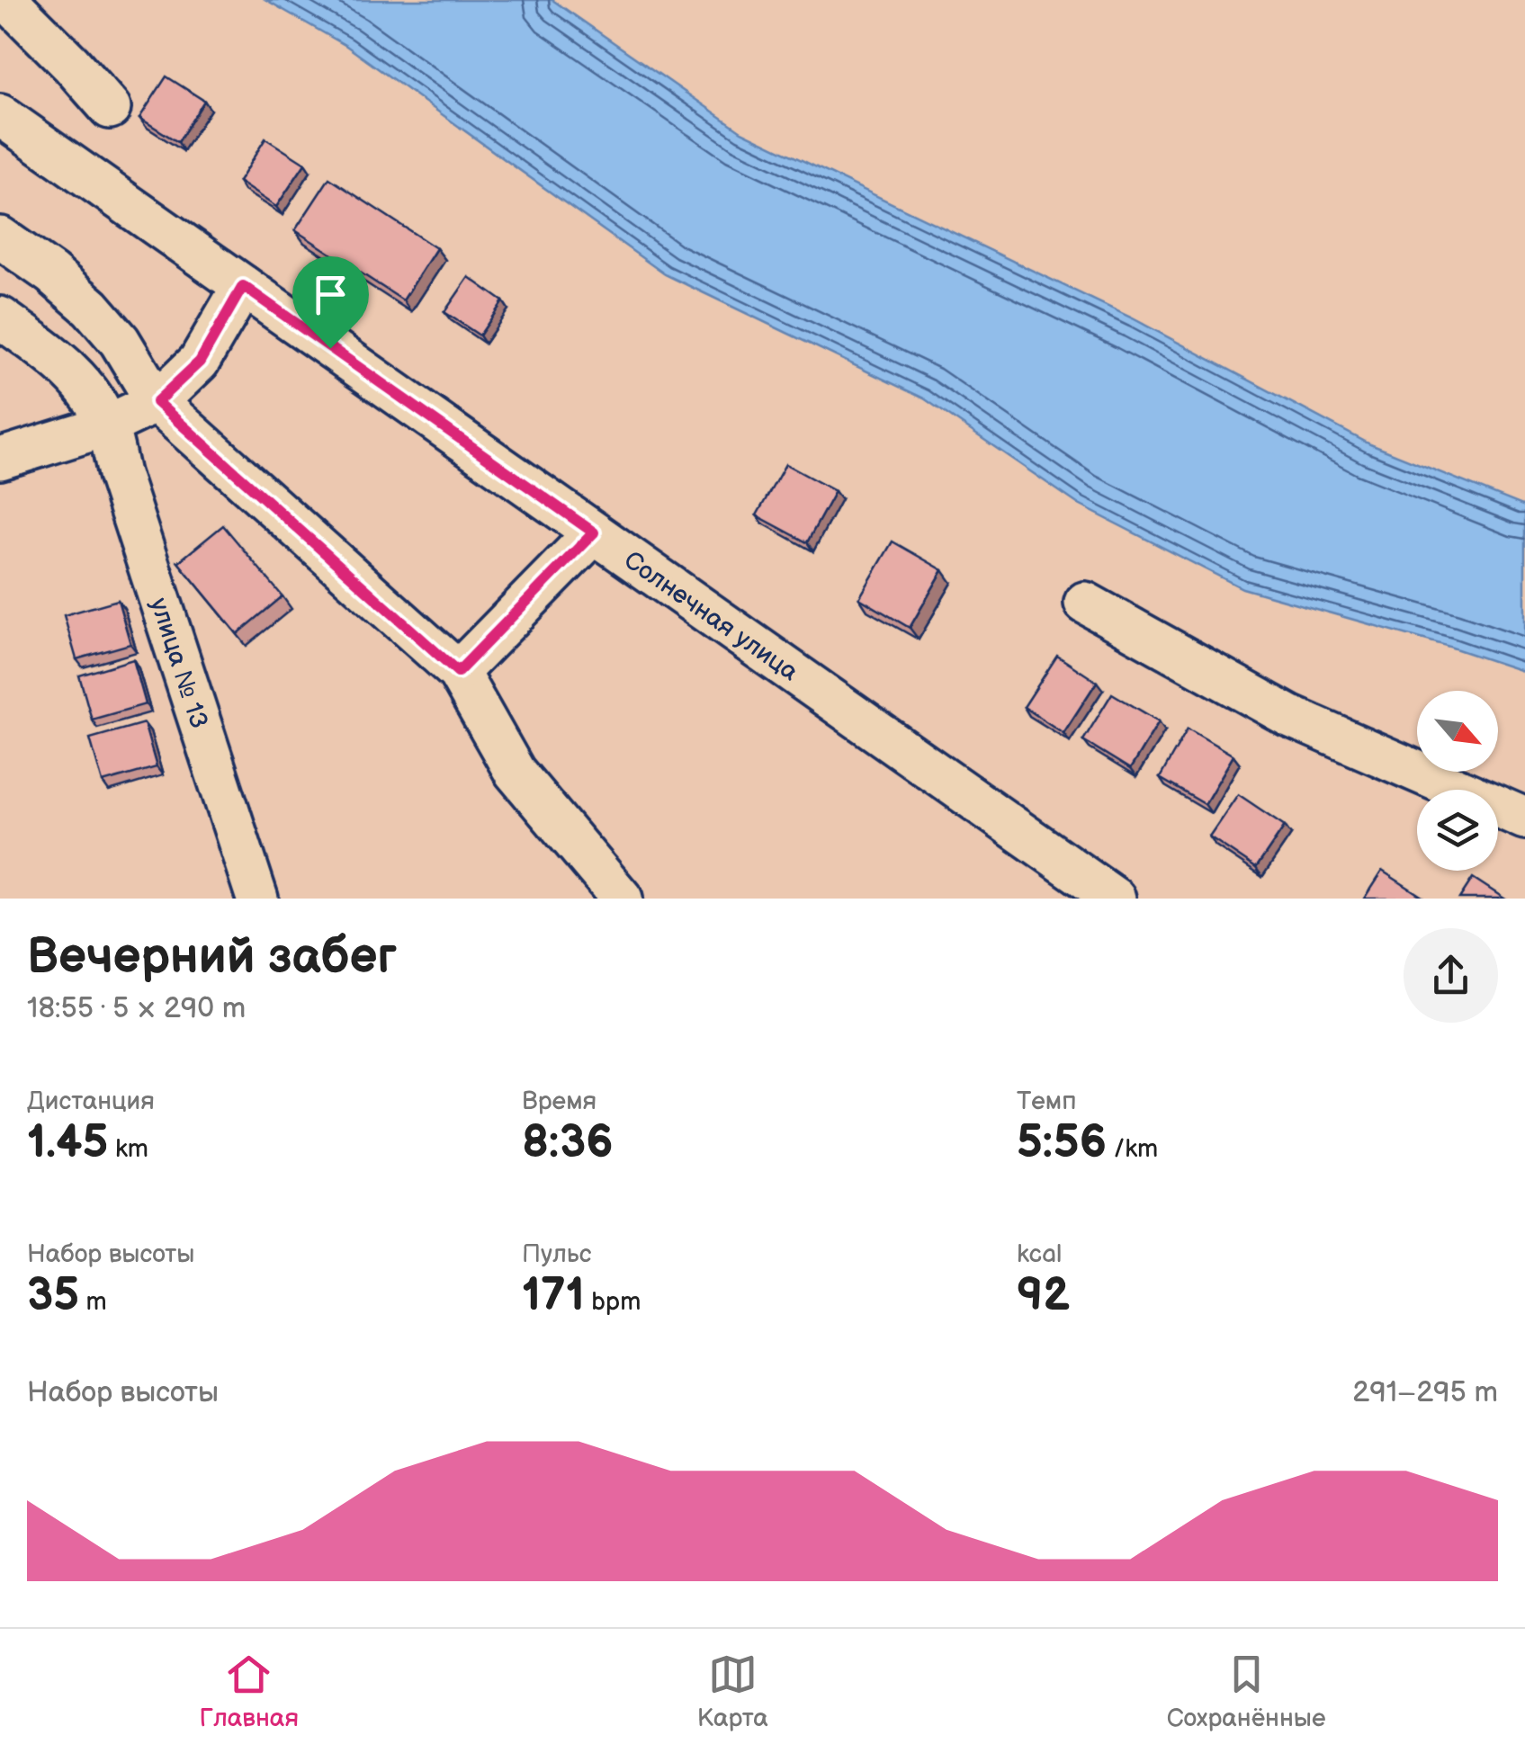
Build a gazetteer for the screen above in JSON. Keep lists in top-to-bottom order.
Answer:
{
  "streets": {
    "street": ["Солнечная улица", "улица № 13"]
  },
  "north": "bottom right",
  "page": {
    "heading": ["Вечерний забег", "18:55 · 5 × 290 m"],
    "stats": [
      ["Дистанция", "1.45 km"],
      ["Время", "8:36"],
      ["Темп", "5:56 /km"],
      ["Набор высоты", "35 m"],
      ["Пульс", "171 bpm"],
      ["kcal", "92"]
    ],
    "chart": ["Набор высоты", "291–295 m"],
    "tabs": ["Главная", "Карта", "Сохранённые"]
  }
}
